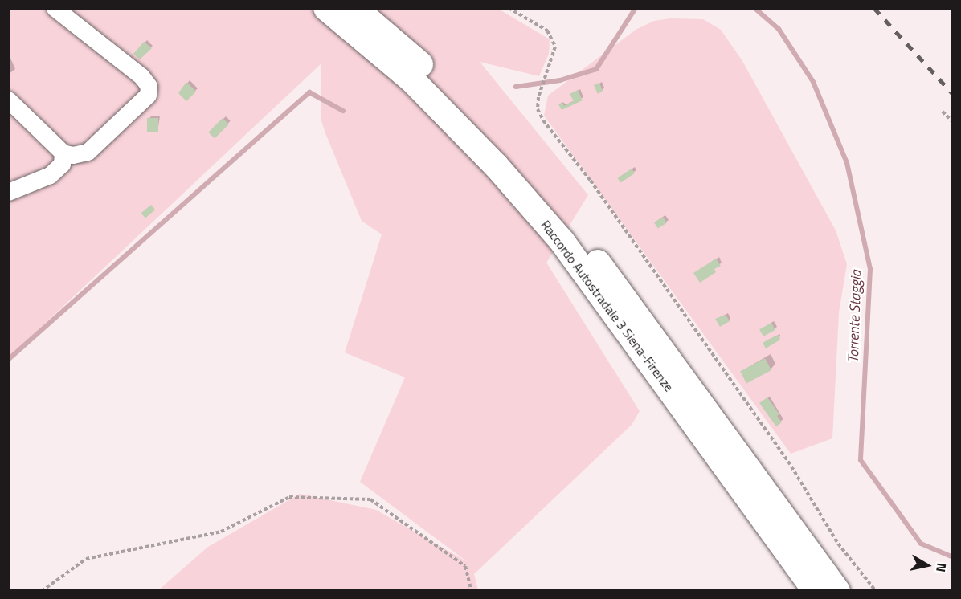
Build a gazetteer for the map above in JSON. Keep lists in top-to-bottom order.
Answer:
{
  "streets": {
    "highway": ["Raccordo Autostradale 3 Siena-Firenze"]
  },
  "water": ["Torrente Staggia"],
  "north": "right"
}
